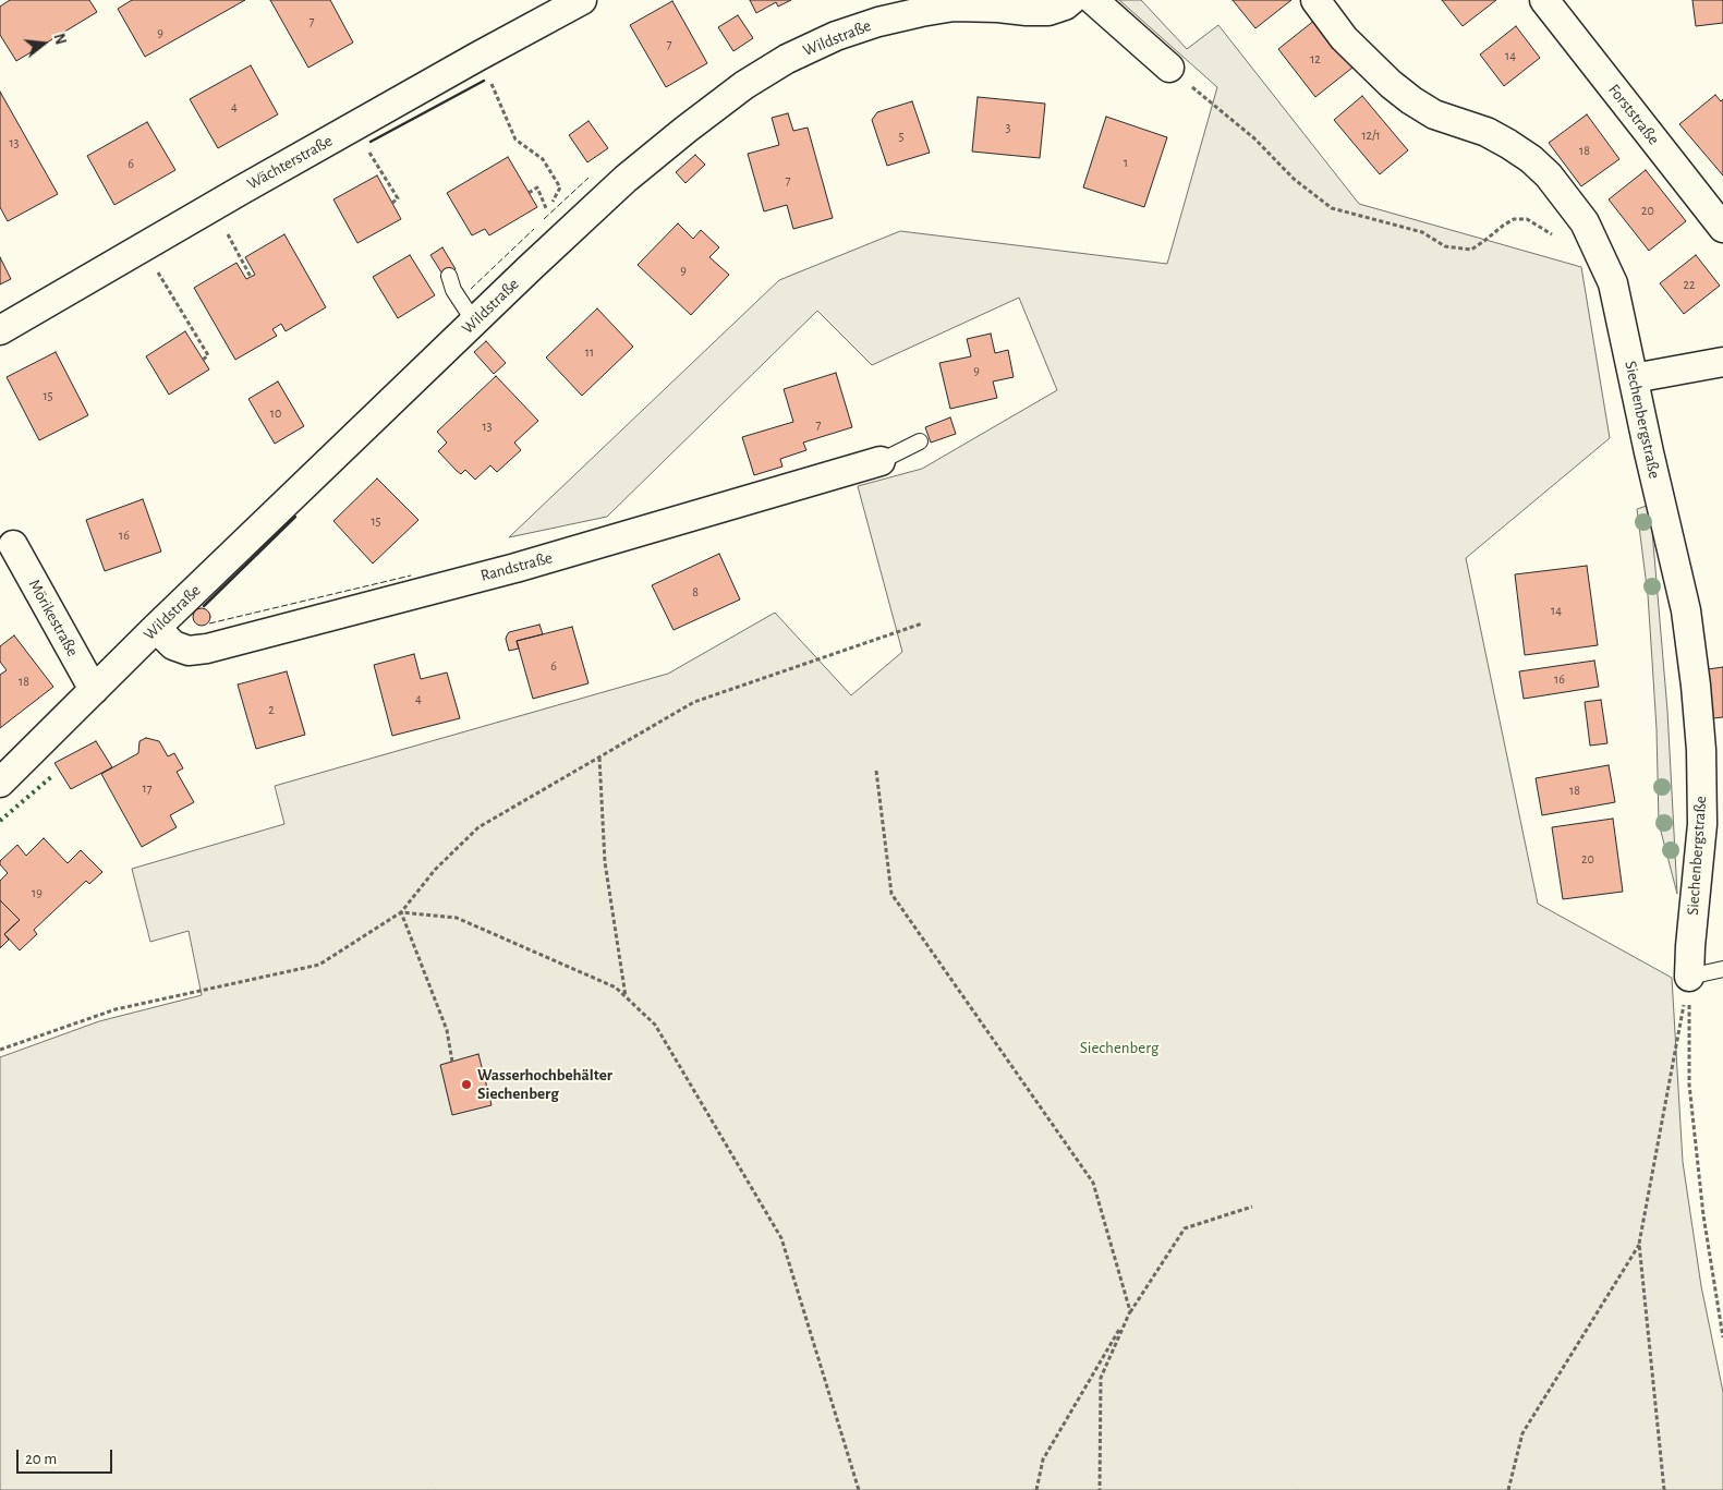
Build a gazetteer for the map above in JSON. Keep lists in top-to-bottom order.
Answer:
{
  "streets": {
    "street": [
      "Wildstraße",
      "Forststraße",
      "Wächterstraße",
      "Siechenbergstraße",
      "Randstraße",
      "Mörikestraße"
    ]
  },
  "crossings": [
    ["Wildstraße", "Randstraße"],
    ["Wildstraße", "Mörikestraße"]
  ],
  "parks": ["Siechenberg"],
  "places": ["Wasserhochbehälter Siechenberg"],
  "house_numbers": [
    "7",
    "9",
    "7",
    "14",
    "12",
    "4",
    "3",
    "12/1",
    "5",
    "13",
    "18",
    "1",
    "6",
    "7",
    "20",
    "9",
    "22",
    "11",
    "9",
    "15",
    "10",
    "7",
    "13",
    "15",
    "16",
    "8",
    "14",
    "6",
    "16",
    "18",
    "4",
    "2",
    "17",
    "18",
    "20",
    "19"
  ],
  "scale_bar": "20 m",
  "north": "right"
}
